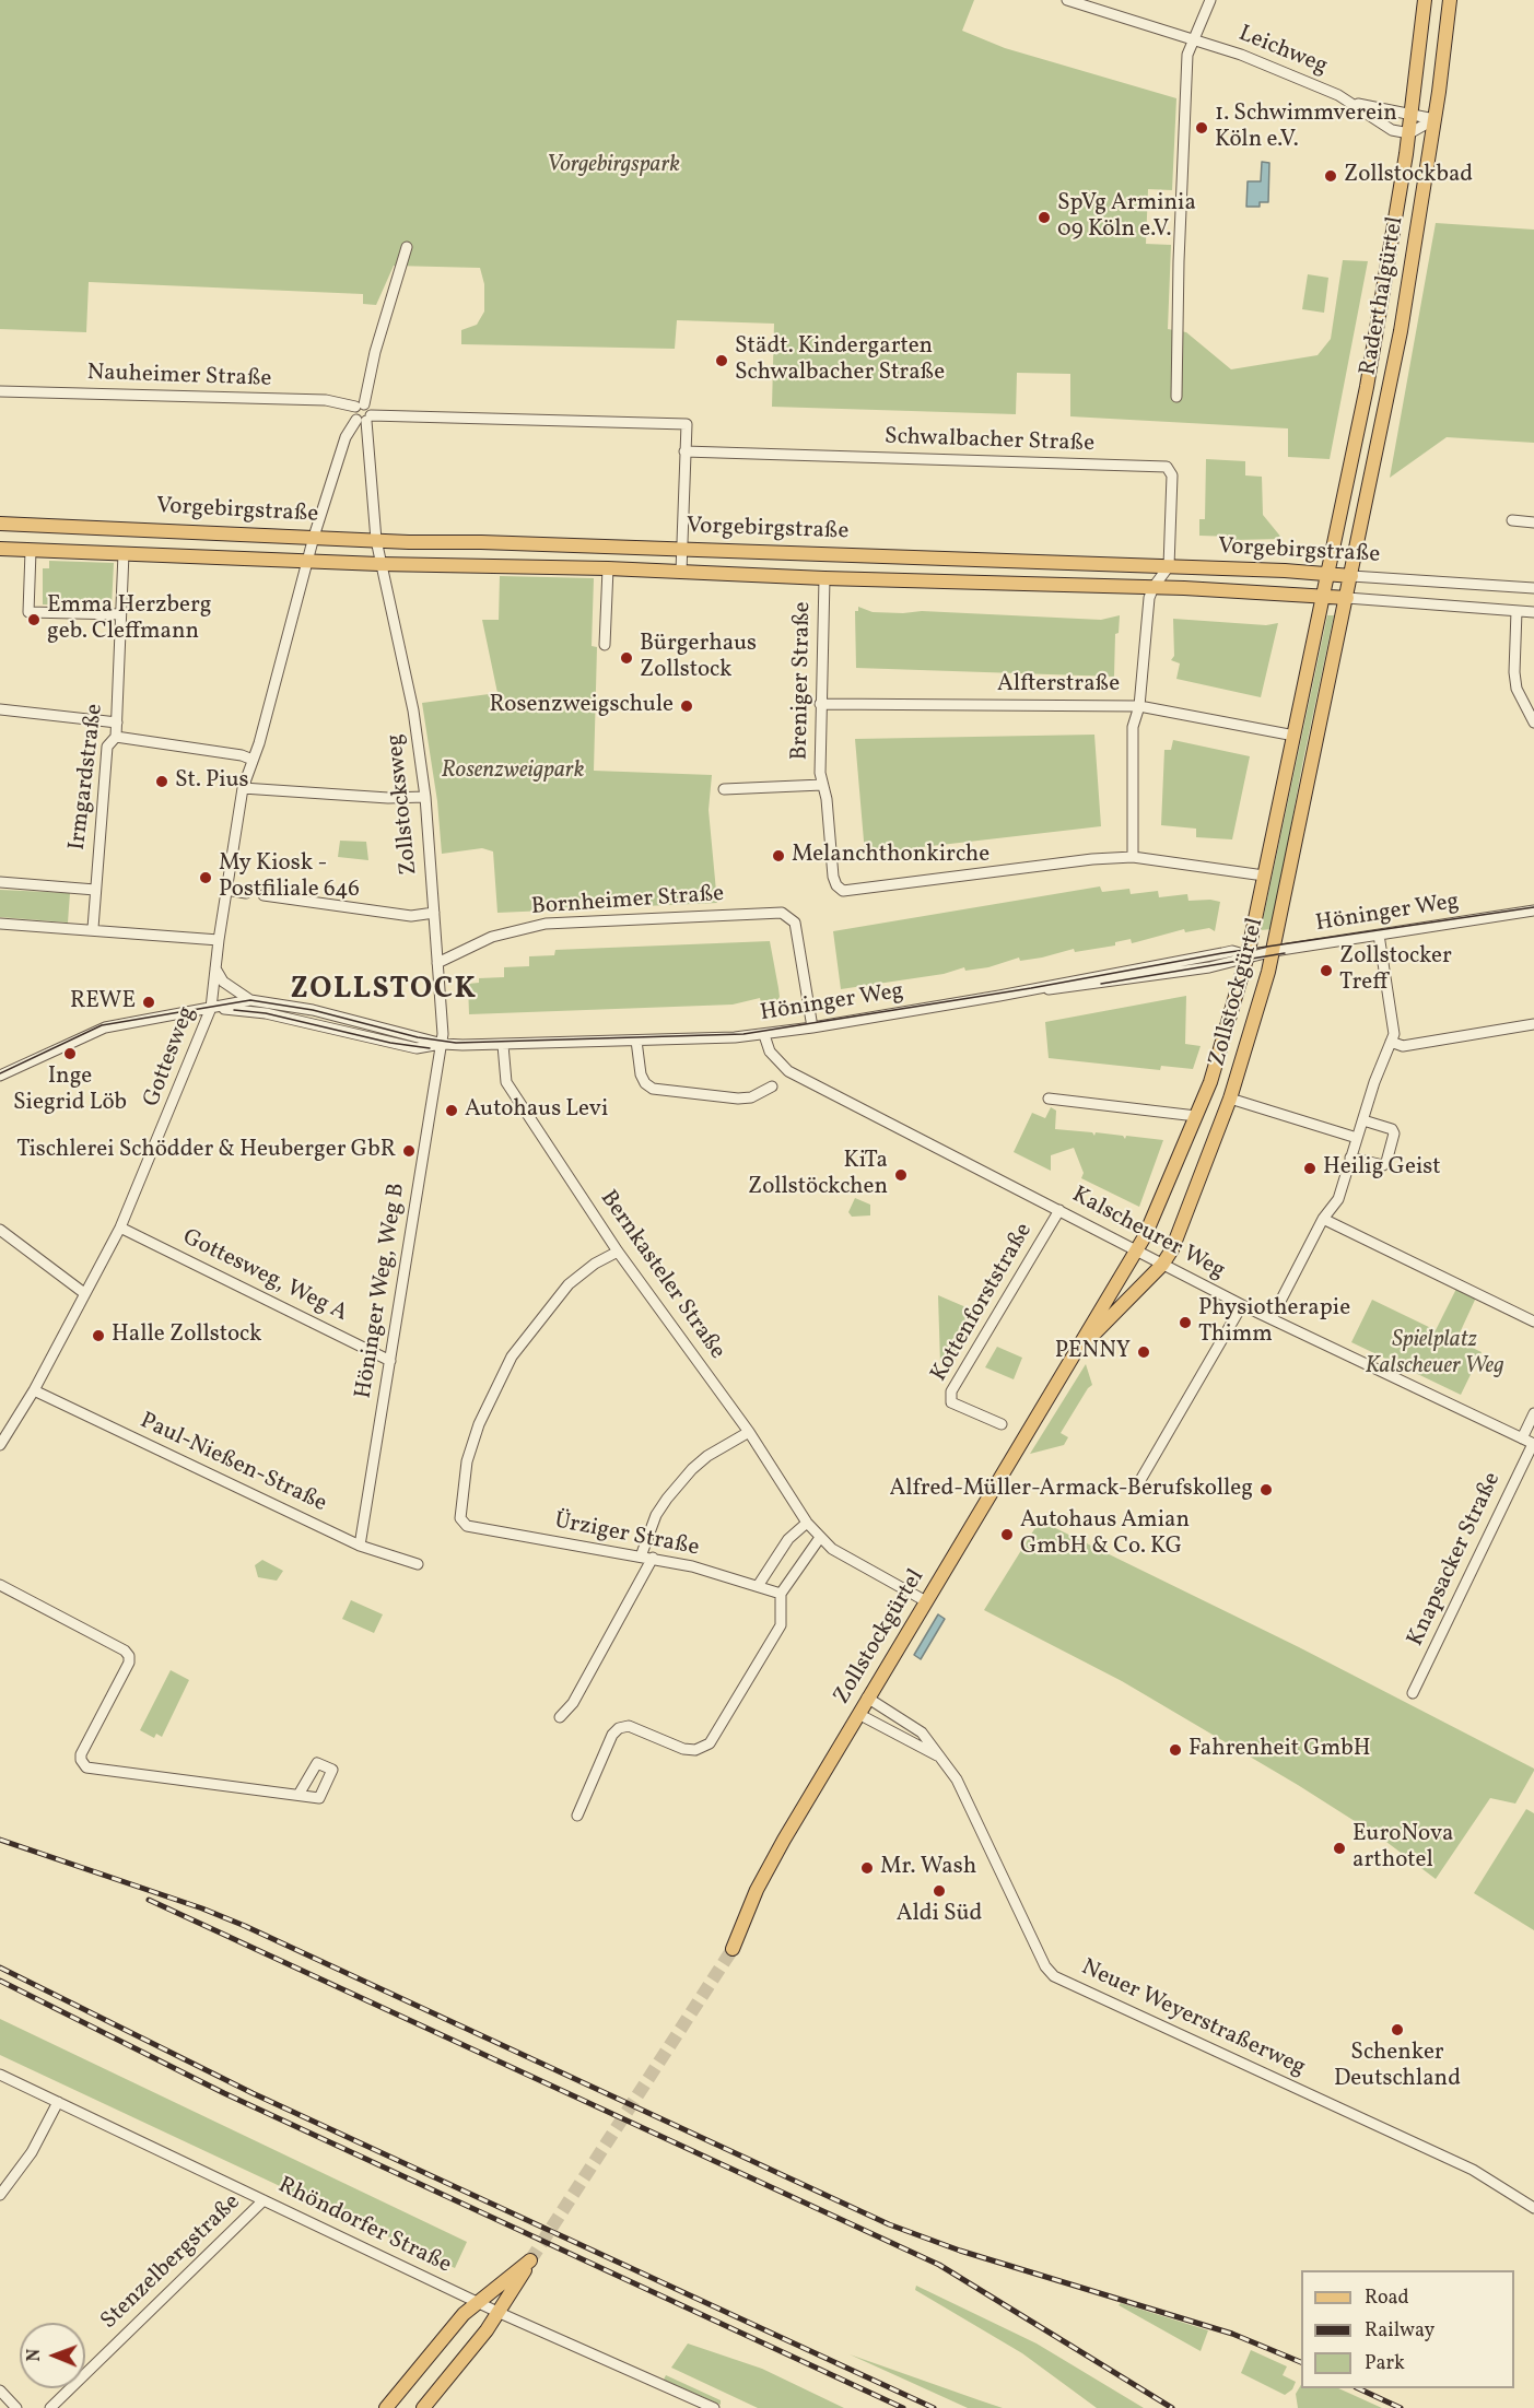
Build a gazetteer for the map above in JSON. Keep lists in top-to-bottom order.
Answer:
{
  "streets": {
    "main road": ["Raderthalgürtel", "Vorgebirgstraße", "Zollstockgürtel"],
    "street": [
      "Leichweg",
      "Nauheimer Straße",
      "Schwalbacher Straße",
      "Breniger Straße",
      "Alfterstraße",
      "Irmgardstraße",
      "Zollstocksweg",
      "Bornheimer Straße",
      "Höninger Weg",
      "Gottesweg",
      "Kalscheurer Weg",
      "Bernkasteler Straße",
      "Gottesweg, Weg A",
      "Höninger Weg, Weg B",
      "Kottenforststraße",
      "Paul-Nießen-Straße",
      "Ürziger Straße",
      "Knapsacker Straße",
      "Neuer Weyerstraßerweg",
      "Rhöndorfer Straße",
      "Stenzelbergstraße"
    ]
  },
  "crossings": [
    ["Leichweg", "Raderthalgürtel"],
    ["Raderthalgürtel", "Vorgebirgstraße"],
    ["Raderthalgürtel", "Zollstockgürtel"],
    ["Nauheimer Straße", "Zollstocksweg"],
    ["Schwalbacher Straße", "Vorgebirgstraße"],
    ["Vorgebirgstraße", "Breniger Straße"],
    ["Vorgebirgstraße", "Irmgardstraße"],
    ["Vorgebirgstraße", "Zollstocksweg"],
    ["Vorgebirgstraße", "Zollstockgürtel"],
    ["Vorgebirgstraße", "Gottesweg"],
    ["Breniger Straße", "Alfterstraße"],
    ["Alfterstraße", "Zollstockgürtel"],
    ["Zollstocksweg", "Bornheimer Straße"],
    ["Zollstocksweg", "Höninger Weg"],
    ["Zollstocksweg", "Gottesweg"],
    ["Zollstocksweg", "Höninger Weg, Weg B"],
    ["Bornheimer Straße", "Höninger Weg"],
    ["Höninger Weg", "Zollstockgürtel"],
    ["Höninger Weg", "Gottesweg"],
    ["Höninger Weg", "Kalscheurer Weg"],
    ["Höninger Weg", "Bernkasteler Straße"],
    ["Höninger Weg", "Höninger Weg, Weg B"],
    ["Zollstockgürtel", "Kalscheurer Weg"],
    ["Zollstockgürtel", "Bernkasteler Straße"],
    ["Zollstockgürtel", "Neuer Weyerstraßerweg"],
    ["Gottesweg", "Gottesweg, Weg A"],
    ["Gottesweg", "Paul-Nießen-Straße"],
    ["Kalscheurer Weg", "Kottenforststraße"],
    ["Kalscheurer Weg", "Knapsacker Straße"],
    ["Bernkasteler Straße", "Ürziger Straße"],
    ["Gottesweg, Weg A", "Höninger Weg, Weg B"],
    ["Höninger Weg, Weg B", "Paul-Nießen-Straße"],
    ["Rhöndorfer Straße", "Stenzelbergstraße"]
  ],
  "districts": ["ZOLLSTOCK"],
  "parks": ["Vorgebirgspark", "Rosenzweigpark", "Spielplatz Kalscheuer Weg"],
  "places": [
    "1. Schwimmverein Köln e.V.",
    "Zollstockbad",
    "SpVg Arminia 09 Köln e.V.",
    "Städt. Kindergarten Schwalbacher Straße",
    "Emma Herzberg geb. Cleffmann",
    "Bürgerhaus Zollstock",
    "Rosenzweigschule",
    "St. Pius",
    "Melanchthonkirche",
    "My Kiosk - Postfiliale 646",
    "Zollstocker Treff",
    "REWE",
    "Inge Siegrid Löb",
    "Autohaus Levi",
    "Tischlerei Schödder & Heuberger GbR",
    "Heilig Geist",
    "KiTa Zollstöckchen",
    "Physiotherapie Thimm",
    "Halle Zollstock",
    "PENNY",
    "Alfred-Müller-Armack-Berufskolleg",
    "Autohaus Amian GmbH & Co. KG",
    "Fahrenheit GmbH",
    "EuroNova arthotel",
    "Mr. Wash",
    "Aldi Süd",
    "Schenker Deutschland"
  ],
  "legend": ["Road", "Railway", "Park"],
  "north": "left"
}
